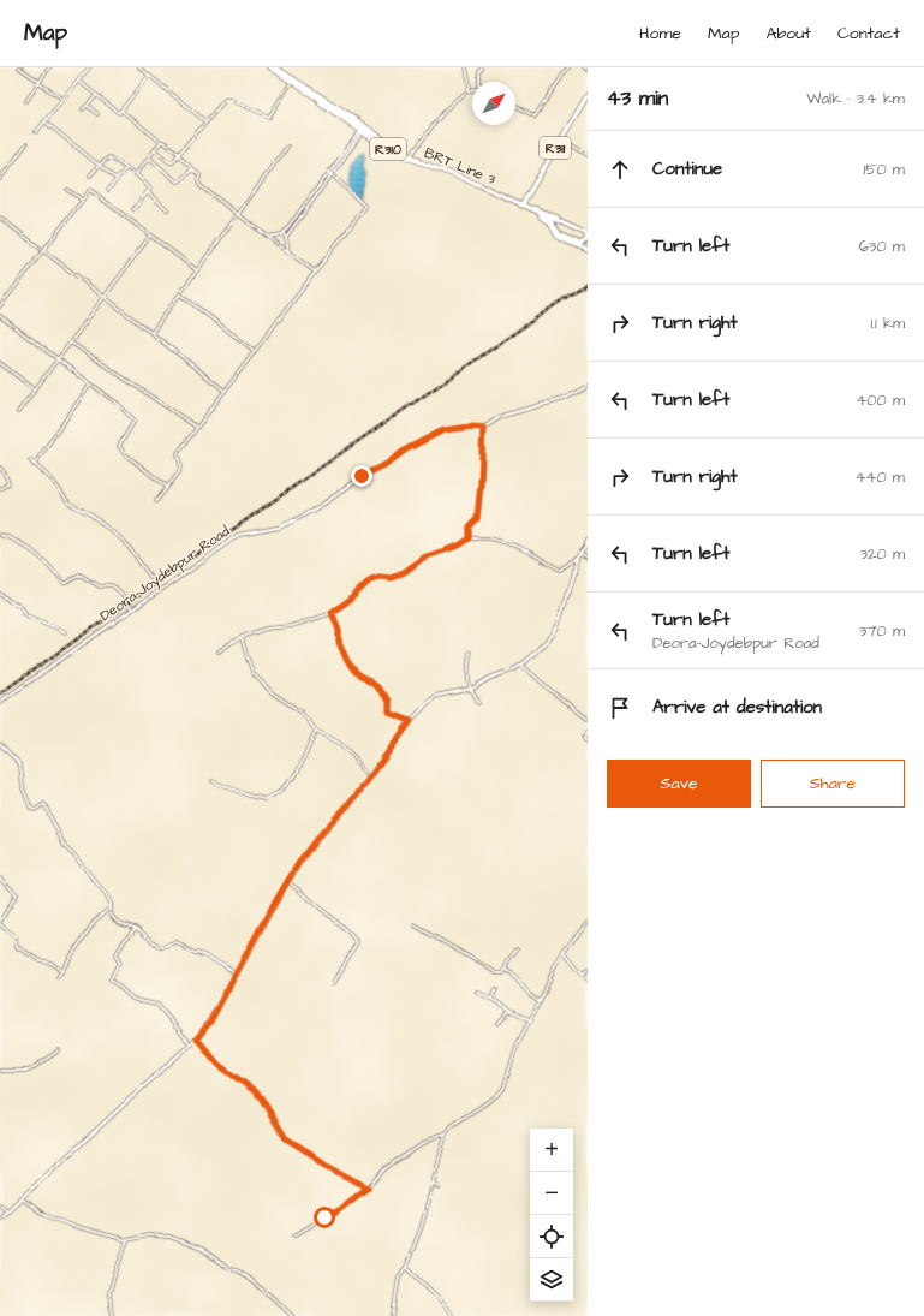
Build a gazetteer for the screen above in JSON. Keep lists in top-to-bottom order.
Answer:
{
  "streets": {
    "main road": ["R311", "R310", "BRT Line 3"],
    "street": ["Deora-Joydebpur Road"]
  },
  "crossings": [
    ["R311", "R310"],
    ["R311", "BRT Line 3"],
    ["R310", "BRT Line 3"]
  ],
  "north": "top right",
  "page": {
    "header": "Map",
    "nav": [
      "Home",
      "Map",
      "About",
      "Contact"
    ],
    "heading": ["43 min", "Walk · 3.4 km"],
    "list": [
      ["Continue", "150 m"],
      ["Turn left", "630 m"],
      ["Turn right", "1.1 km"],
      ["Turn left", "400 m"],
      ["Turn right", "440 m"],
      ["Turn left", "320 m"],
      ["Turn left", "Deora-Joydebpur Road", "370 m"],
      "Arrive at destination"
    ],
    "buttons": ["Save", "Share"],
    "map_buttons": ["+", "−"]
  }
}
